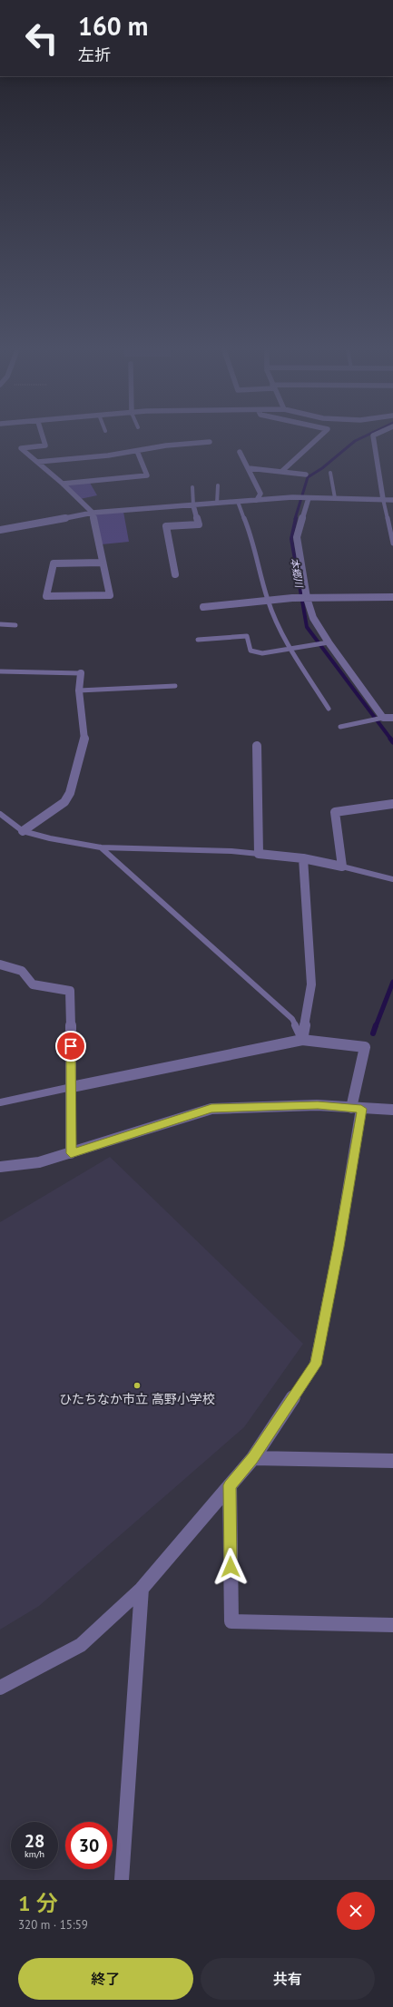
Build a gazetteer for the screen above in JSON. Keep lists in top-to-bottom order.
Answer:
{
  "water": ["本郷川"],
  "places": ["ひたちなか市立 高野小学校"],
  "page": {
    "turn": ["160 m", "左折"],
    "speed": "28 km/h",
    "limit": "30",
    "heading": ["1 分", "320 m · 15:59"],
    "buttons": ["終了", "共有"]
  }
}
